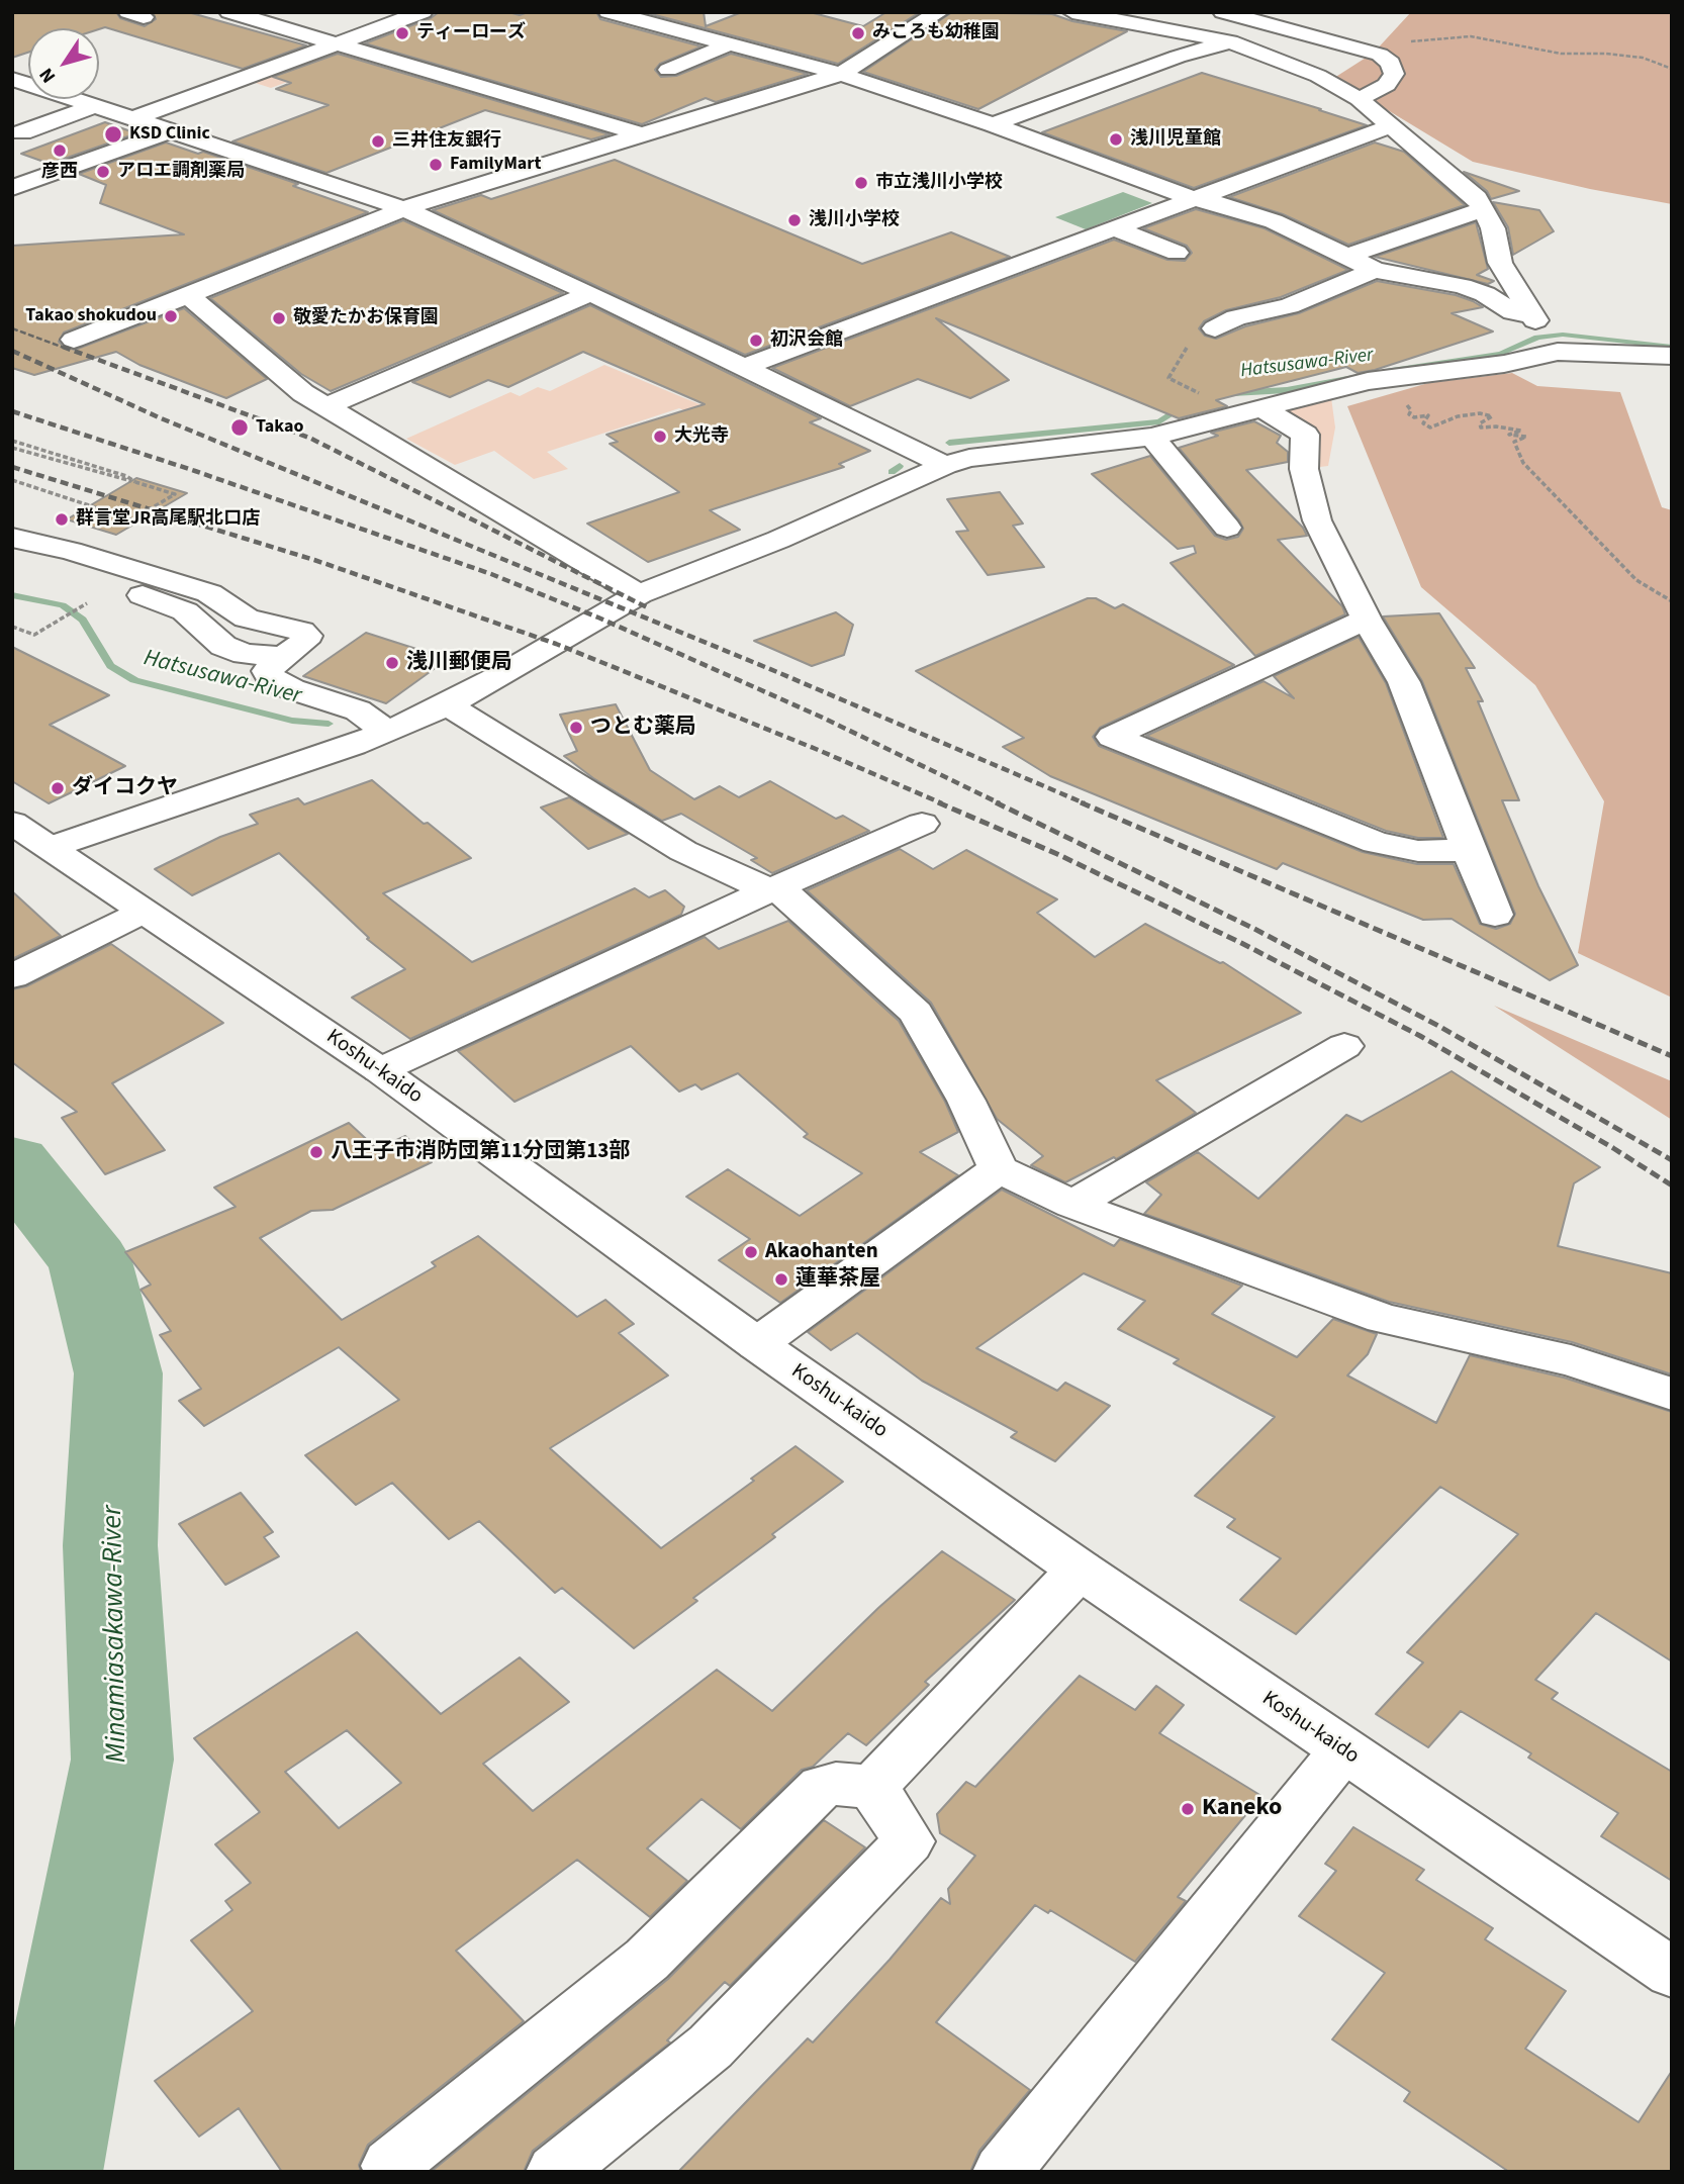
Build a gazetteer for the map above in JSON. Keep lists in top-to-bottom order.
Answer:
{
  "streets": {
    "main road": ["Koshu-kaido"]
  },
  "water": ["Hatsusawa-River", "Minamiasakawa-River"],
  "places": [
    "ティーローズ",
    "みころも幼稚園",
    "KSD Clinic",
    "浅川児童館",
    "三井住友銀行",
    "彦西",
    "FamilyMart",
    "アロエ調剤薬局",
    "市立浅川小学校",
    "浅川小学校",
    "Takao shokudou",
    "敬愛たかお保育園",
    "初沢会館",
    "Takao",
    "大光寺",
    "群言堂JR高尾駅北口店",
    "浅川郵便局",
    "つとむ薬局",
    "ダイコクヤ",
    "八王子市消防団第11分団第13部",
    "Akaohanten",
    "蓮華茶屋",
    "Kaneko"
  ],
  "north": "bottom left"
}
